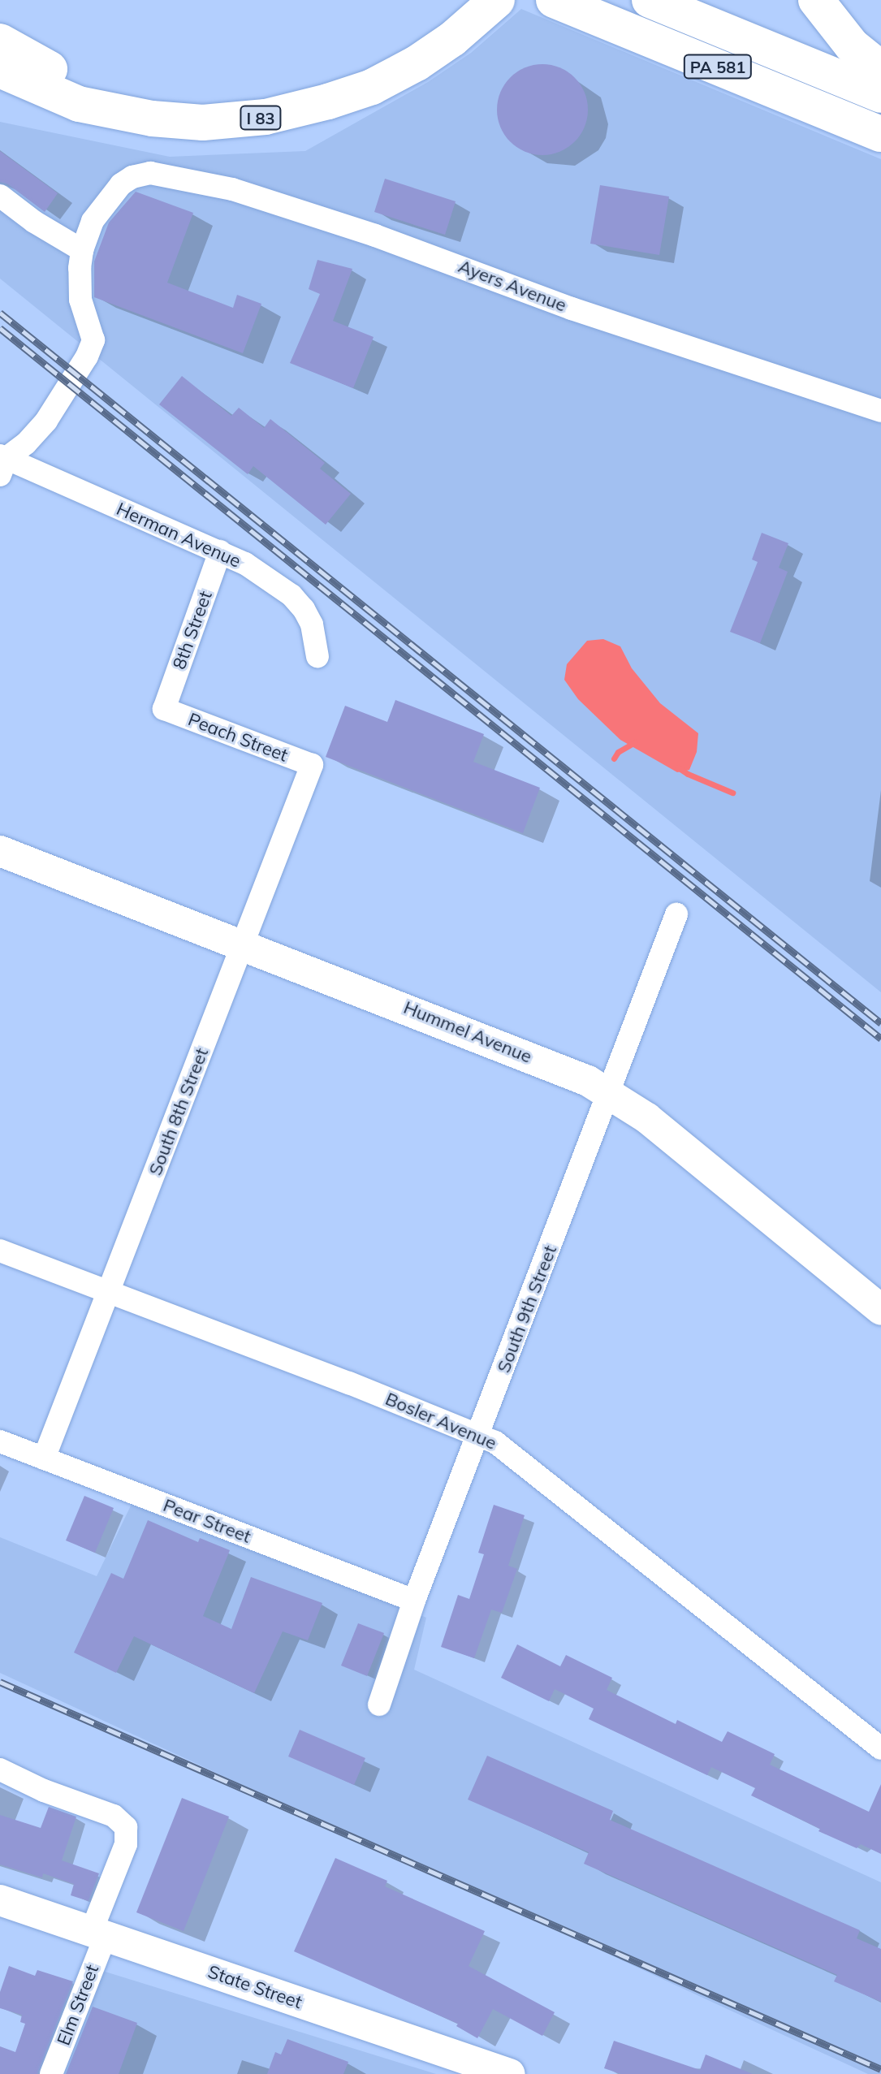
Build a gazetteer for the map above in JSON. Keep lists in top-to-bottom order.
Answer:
{
  "streets": {
    "highway": ["PA 581", "I 83"],
    "main road": ["Hummel Avenue", "State Street"],
    "street": [
      "Ayers Avenue",
      "Herman Avenue",
      "8th Street",
      "Peach Street",
      "South 8th Street",
      "South 9th Street",
      "Bosler Avenue",
      "Pear Street",
      "Elm Street"
    ]
  },
  "crossings": [
    ["Herman Avenue", "8th Street"],
    ["8th Street", "Peach Street"],
    ["Peach Street", "South 8th Street"],
    ["Hummel Avenue", "South 8th Street"],
    ["Hummel Avenue", "South 9th Street"],
    ["South 8th Street", "Bosler Avenue"],
    ["South 8th Street", "Pear Street"],
    ["South 9th Street", "Bosler Avenue"],
    ["South 9th Street", "Pear Street"],
    ["State Street", "Elm Street"]
  ]
}
